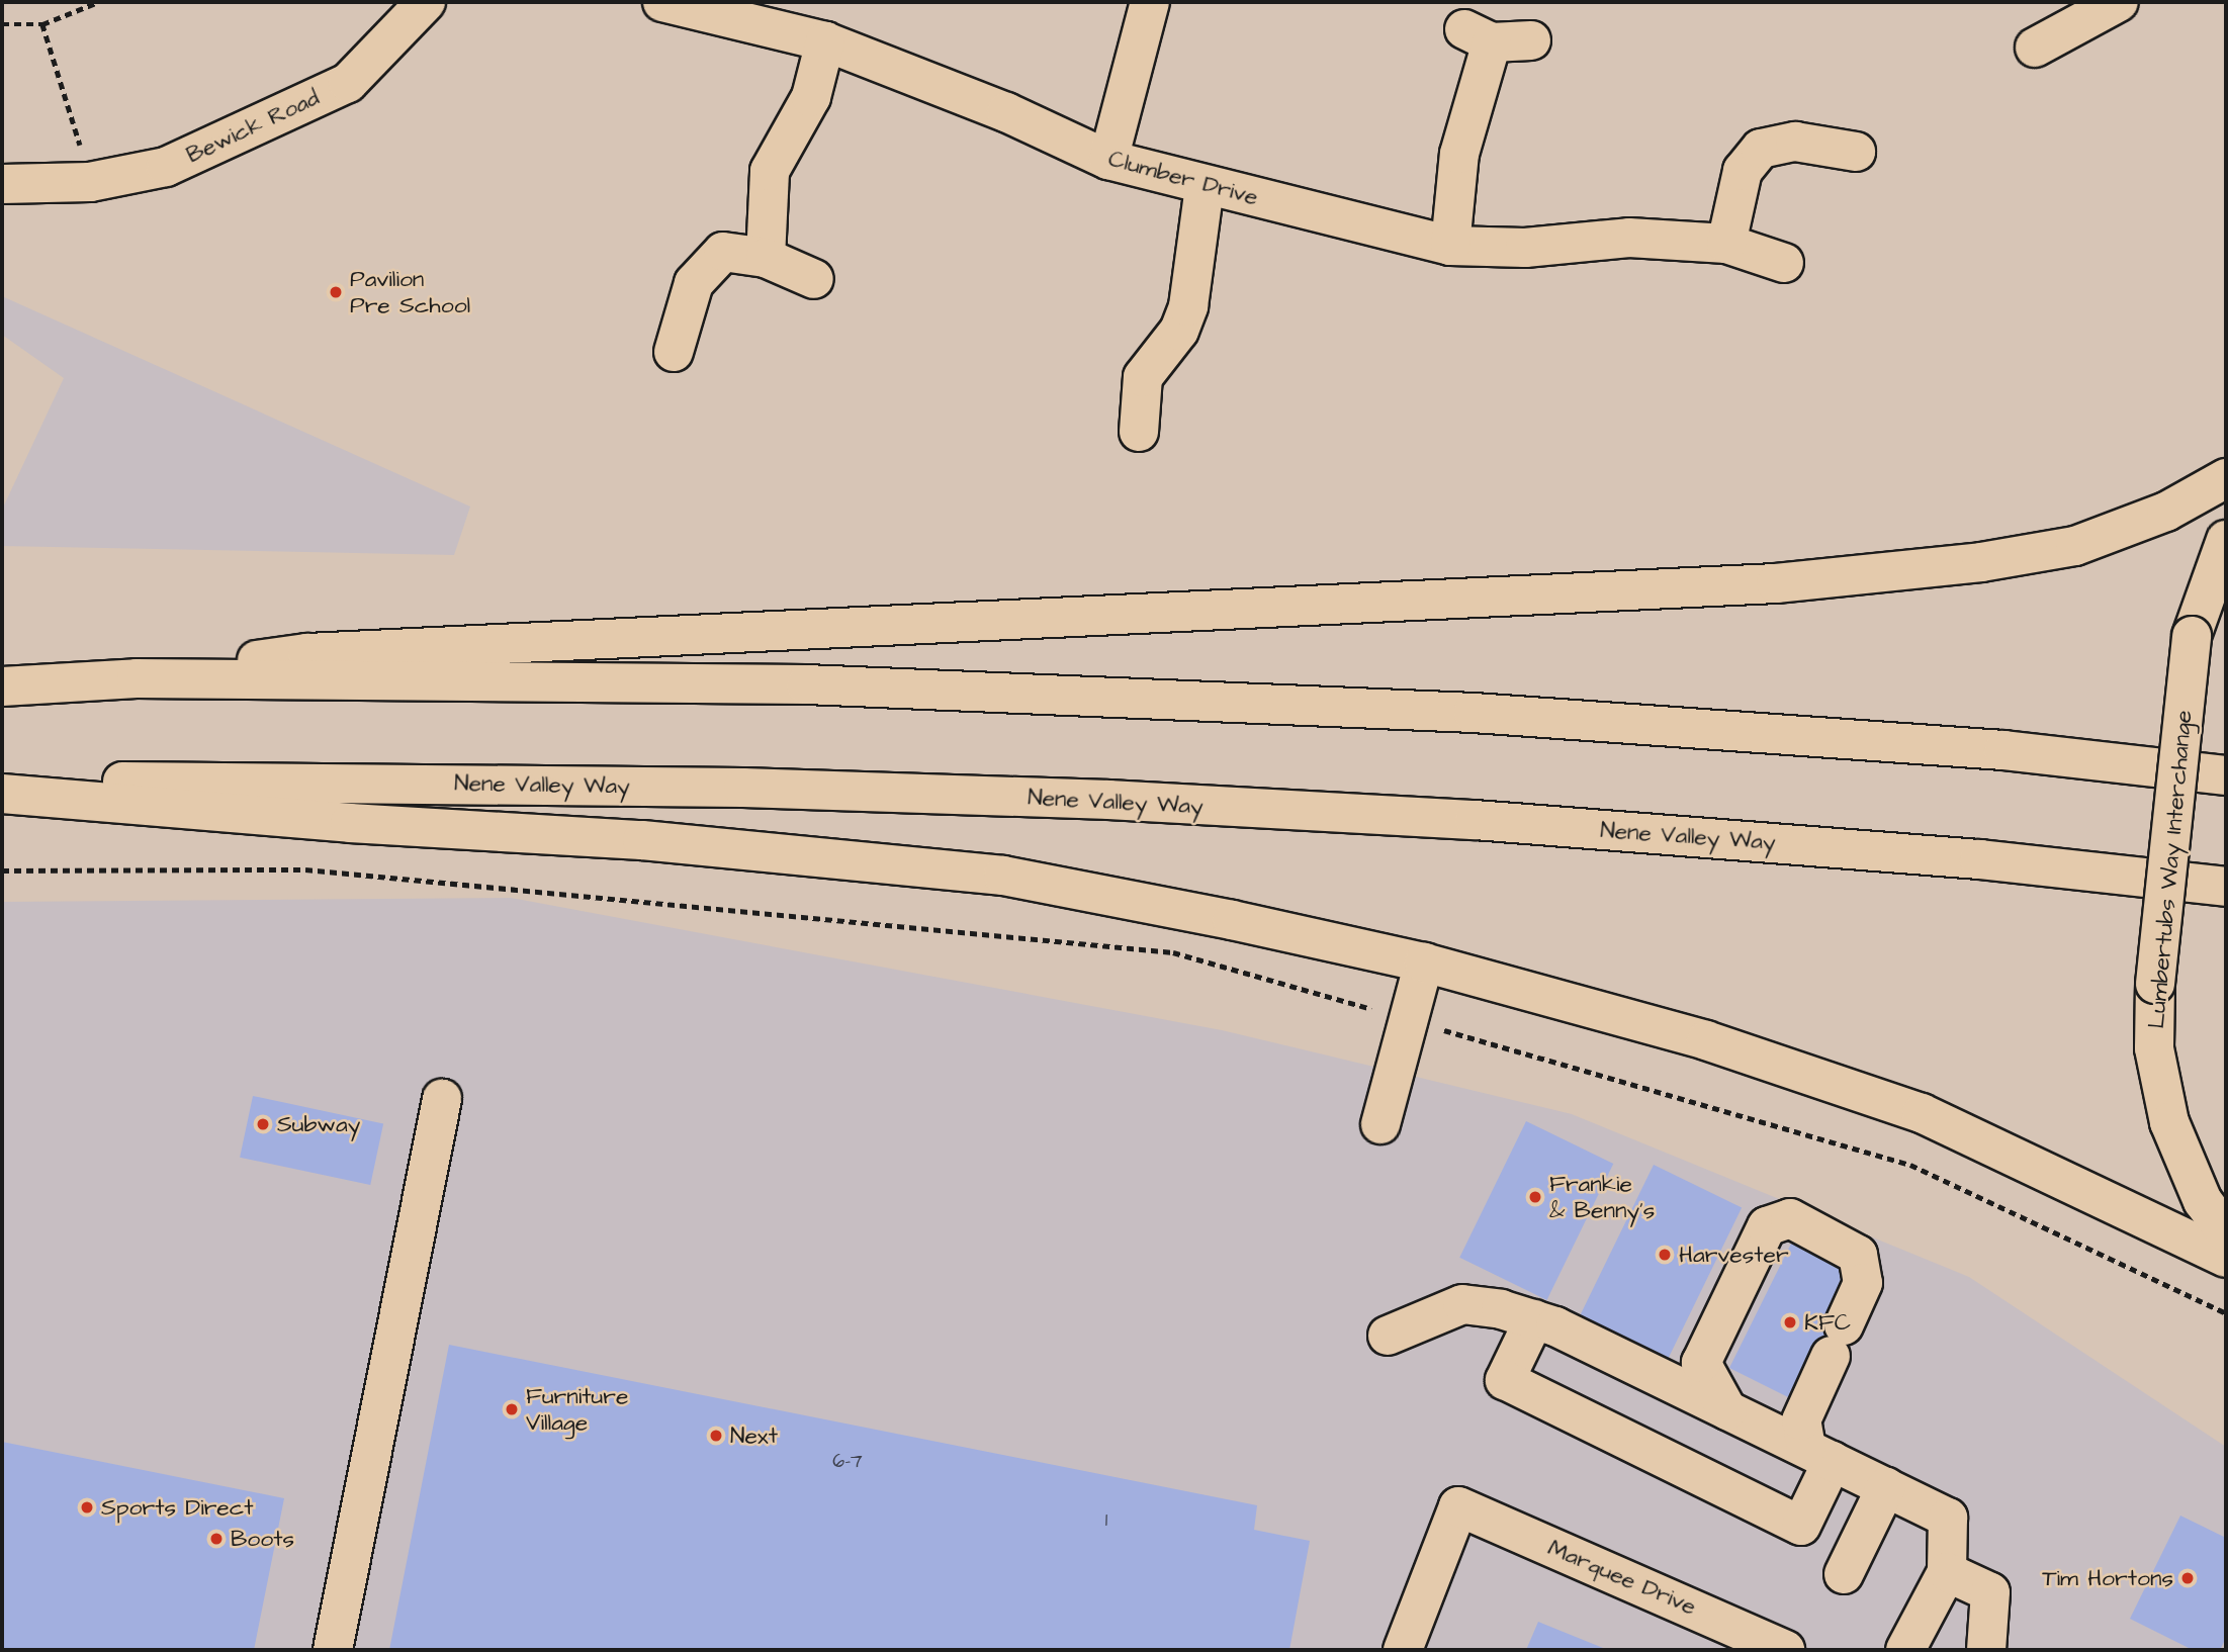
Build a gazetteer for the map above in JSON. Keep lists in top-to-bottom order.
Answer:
{
  "streets": {
    "main road": [
      "Bewick Road",
      "Clumber Drive",
      "Nene Valley Way",
      "Lumbertubs Way Interchange",
      "Marquee Drive"
    ]
  },
  "places": [
    "Pavilion Pre School",
    "Subway",
    "Frankie & Benny's",
    "Harvester",
    "KFC",
    "Furniture Village",
    "Next",
    "Sports Direct",
    "Boots",
    "Tim Hortons"
  ],
  "house_numbers": ["6-7", "1"]
}
